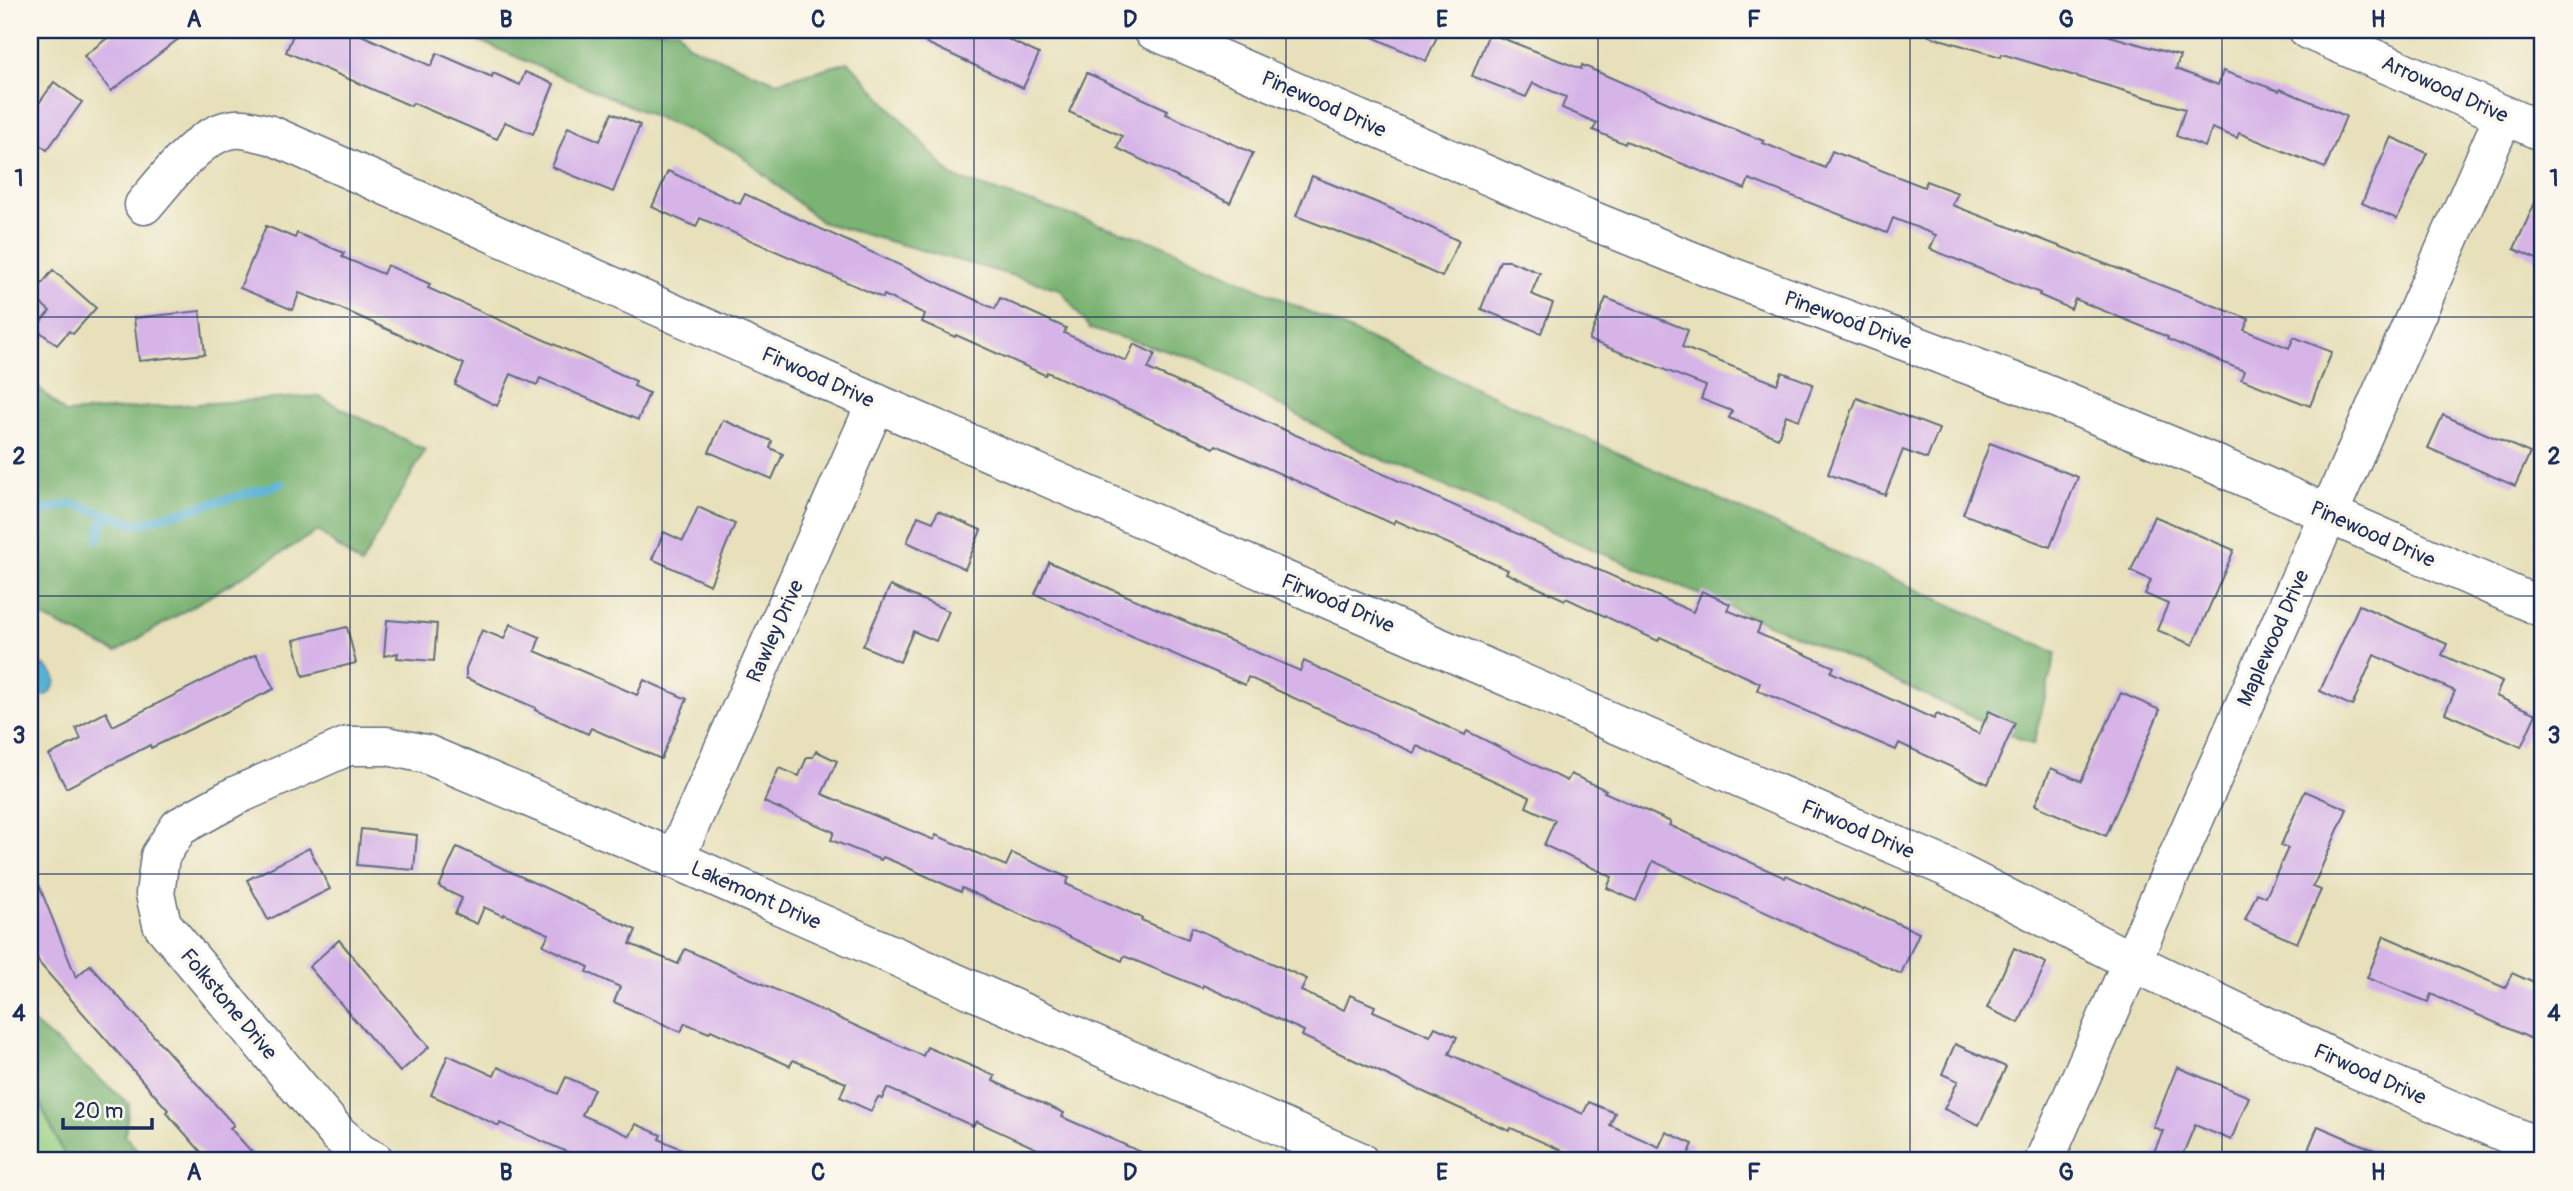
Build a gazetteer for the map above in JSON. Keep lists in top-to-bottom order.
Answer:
{
  "streets": {
    "street": [
      "Arrowood Drive",
      "Pinewood Drive",
      "Firwood Drive",
      "Rawley Drive",
      "Maplewood Drive",
      "Lakemont Drive",
      "Folkstone Drive"
    ]
  },
  "crossings": [
    ["Arrowood Drive", "Maplewood Drive"],
    ["Pinewood Drive", "Maplewood Drive"],
    ["Firwood Drive", "Rawley Drive"],
    ["Firwood Drive", "Maplewood Drive"],
    ["Rawley Drive", "Lakemont Drive"],
    ["Lakemont Drive", "Folkstone Drive"]
  ],
  "scale_bar": "20 m",
  "grid": {
    "columns": [
      "A",
      "B",
      "C",
      "D",
      "E",
      "F",
      "G",
      "H"
    ],
    "rows": [
      "1",
      "2",
      "3",
      "4"
    ]
  }
}
